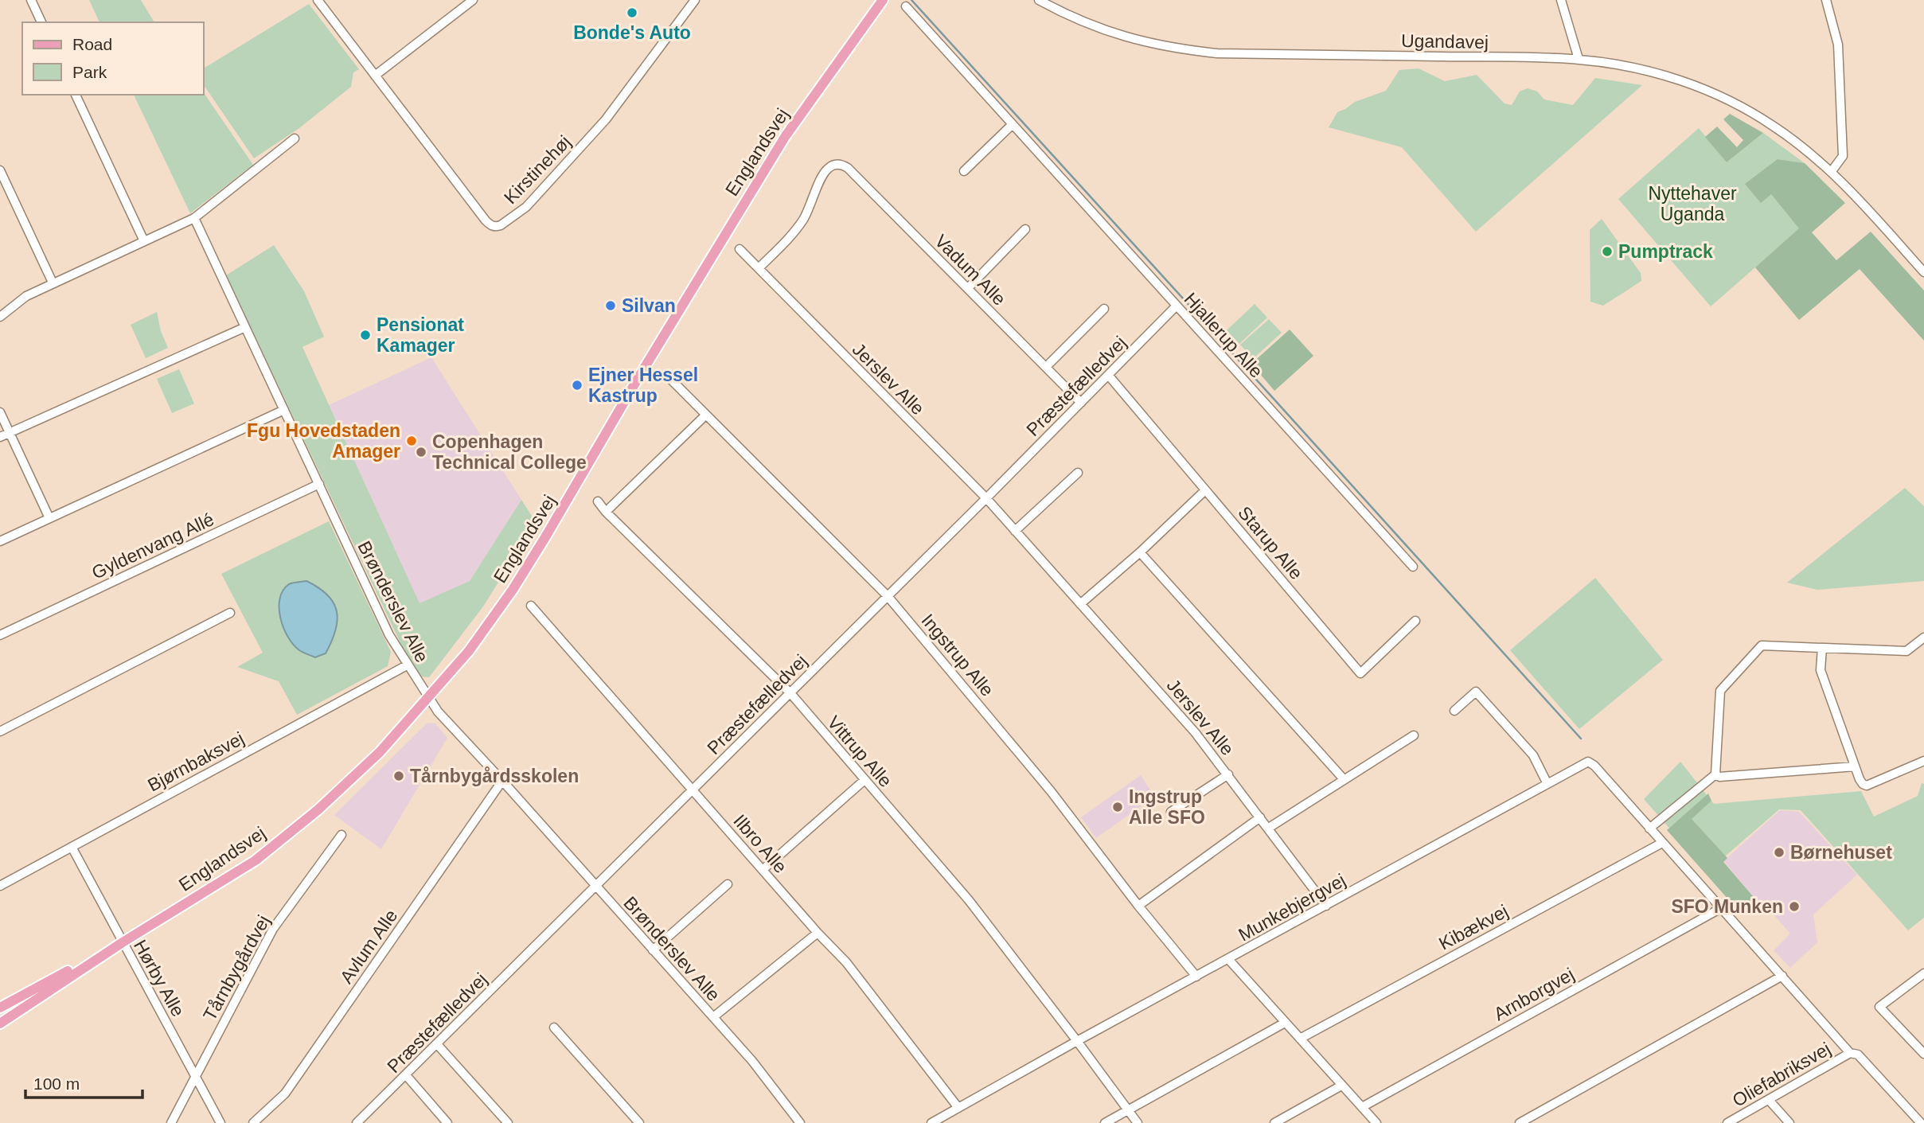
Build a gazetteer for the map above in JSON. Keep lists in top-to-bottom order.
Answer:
{
  "streets": {
    "main road": ["Englandsvej"],
    "street": [
      "Ugandavej",
      "Kirstinehøj",
      "Vadum Alle",
      "Hjallerup Alle",
      "Jerslev Alle",
      "Præstefælledvej",
      "Starup Alle",
      "Gyldenvang Allé",
      "Brønderslev Alle",
      "Ingstrup Alle",
      "Vittrup Alle",
      "Bjørnbaksvej",
      "Ilbro Alle",
      "Munkebjergvej",
      "Kibækvej",
      "Avlum Alle",
      "Tårnbygårdvej",
      "Hørby Alle",
      "Arnborgvej",
      "Oliefabriksvej"
    ]
  },
  "crossings": [
    ["Englandsvej", "Brønderslev Alle"],
    ["Englandsvej", "Hørby Alle"],
    ["Vadum Alle", "Jerslev Alle"],
    ["Vadum Alle", "Præstefælledvej"],
    ["Hjallerup Alle", "Præstefælledvej"],
    ["Jerslev Alle", "Præstefælledvej"],
    ["Jerslev Alle", "Munkebjergvej"],
    ["Præstefælledvej", "Starup Alle"],
    ["Præstefælledvej", "Brønderslev Alle"],
    ["Præstefælledvej", "Ingstrup Alle"],
    ["Præstefælledvej", "Vittrup Alle"],
    ["Præstefælledvej", "Ilbro Alle"],
    ["Gyldenvang Allé", "Brønderslev Alle"],
    ["Brønderslev Alle", "Bjørnbaksvej"],
    ["Brønderslev Alle", "Avlum Alle"],
    ["Ingstrup Alle", "Munkebjergvej"],
    ["Vittrup Alle", "Munkebjergvej"],
    ["Bjørnbaksvej", "Hørby Alle"],
    ["Ilbro Alle", "Munkebjergvej"],
    ["Munkebjergvej", "Kibækvej"],
    ["Munkebjergvej", "Arnborgvej"],
    ["Munkebjergvej", "Oliefabriksvej"],
    ["Tårnbygårdvej", "Hørby Alle"]
  ],
  "parks": ["Nyttehaver Uganda"],
  "places": [
    "Bonde's Auto",
    "Pumptrack",
    "Silvan",
    "Pensionat Kamager",
    "Ejner Hessel Kastrup",
    "Fgu Hovedstaden Amager",
    "Copenhagen Technical College",
    "Tårnbygårdsskolen",
    "Ingstrup Alle SFO",
    "Børnehuset",
    "SFO Munken"
  ],
  "legend": ["Road", "Park"],
  "scale_bar": "100 m"
}
